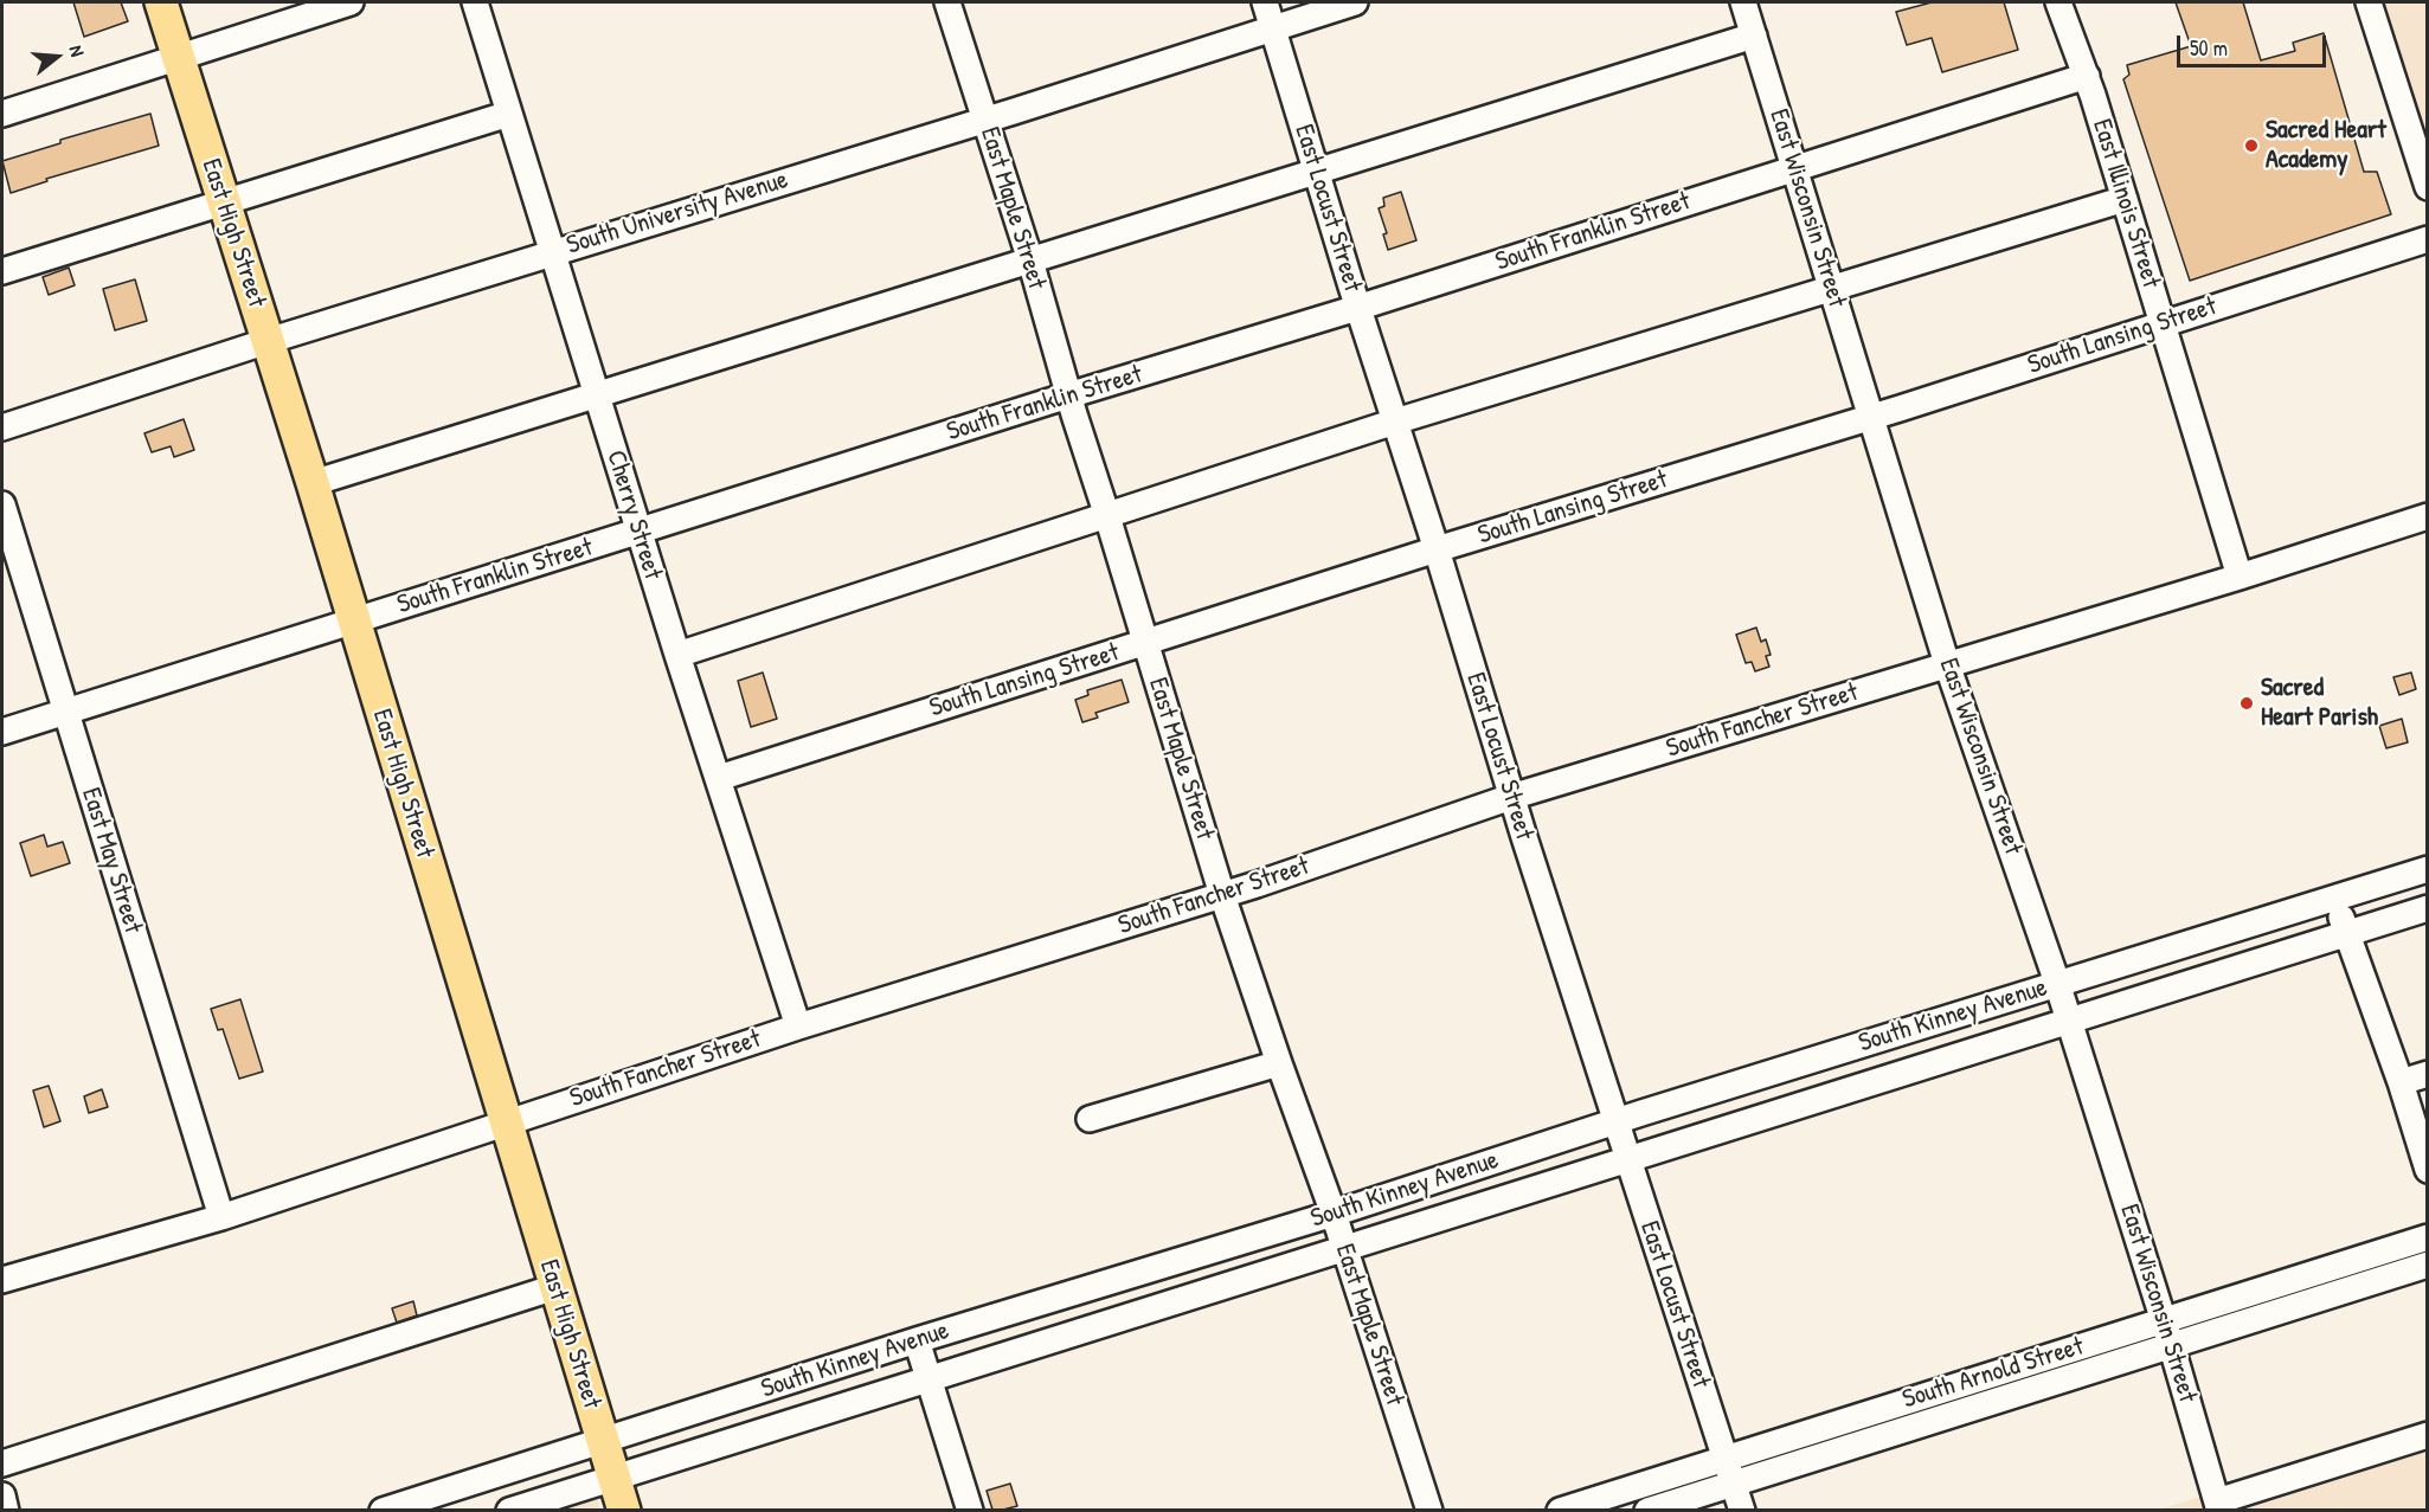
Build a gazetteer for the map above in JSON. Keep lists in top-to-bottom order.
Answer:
{
  "streets": {
    "main road": ["East High Street"],
    "street": [
      "East Illinois Street",
      "East Maple Street",
      "East Locust Street",
      "East Wisconsin Street",
      "South University Avenue",
      "South Franklin Street",
      "South Lansing Street",
      "Cherry Street",
      "South Fancher Street",
      "East May Street",
      "South Kinney Avenue",
      "South Arnold Street"
    ]
  },
  "crossings": [
    ["East Illinois Street", "South Franklin Street"],
    ["East Illinois Street", "South Lansing Street"],
    ["East Illinois Street", "South Fancher Street"],
    ["East Maple Street", "South University Avenue"],
    ["East Maple Street", "South Franklin Street"],
    ["East Maple Street", "South Lansing Street"],
    ["East Maple Street", "South Fancher Street"],
    ["East Maple Street", "South Kinney Avenue"],
    ["East Locust Street", "South University Avenue"],
    ["East Locust Street", "South Franklin Street"],
    ["East Locust Street", "South Lansing Street"],
    ["East Locust Street", "South Fancher Street"],
    ["East Locust Street", "South Kinney Avenue"],
    ["East Locust Street", "South Arnold Street"],
    ["East Wisconsin Street", "South Franklin Street"],
    ["East Wisconsin Street", "South Lansing Street"],
    ["East Wisconsin Street", "South Fancher Street"],
    ["East Wisconsin Street", "South Kinney Avenue"],
    ["East Wisconsin Street", "South Arnold Street"],
    ["South University Avenue", "East High Street"],
    ["South University Avenue", "Cherry Street"],
    ["South Franklin Street", "East High Street"],
    ["South Franklin Street", "Cherry Street"],
    ["South Franklin Street", "East May Street"],
    ["East High Street", "South Fancher Street"],
    ["East High Street", "South Kinney Avenue"],
    ["South Lansing Street", "Cherry Street"],
    ["Cherry Street", "South Fancher Street"],
    ["South Fancher Street", "East May Street"]
  ],
  "places": ["Sacred Heart Academy", "Sacred Heart Parish"],
  "scale_bar": "50 m",
  "north": "right"
}
